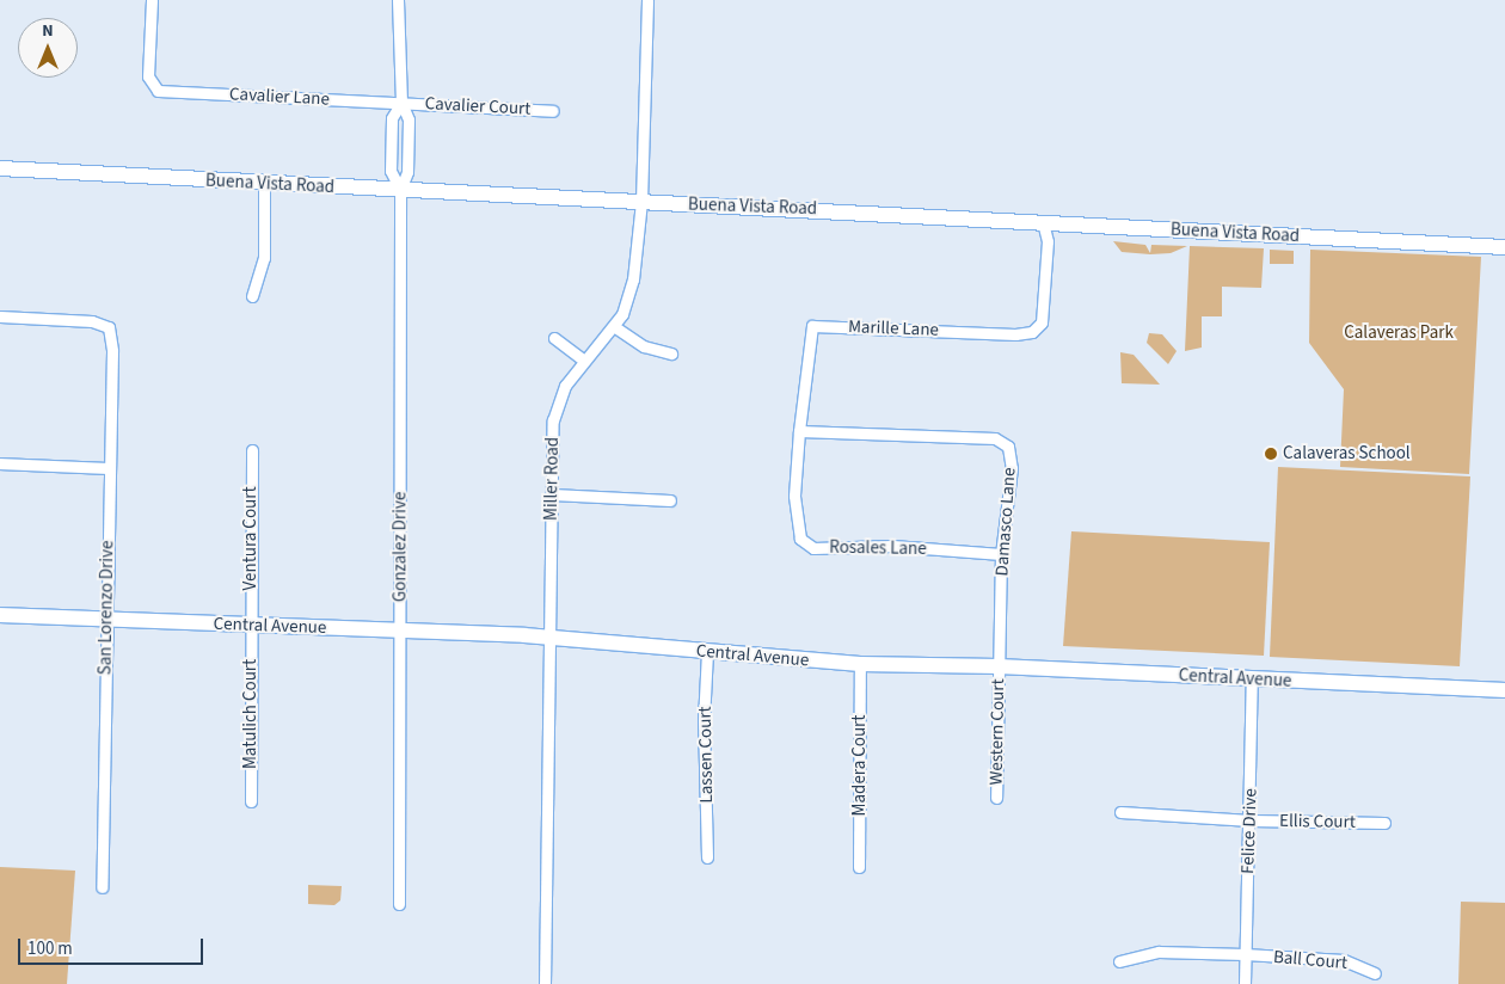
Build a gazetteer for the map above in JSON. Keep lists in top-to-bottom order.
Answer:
{
  "streets": {
    "street": [
      "Cavalier Lane",
      "Cavalier Court",
      "Buena Vista Road",
      "Marille Lane",
      "Miller Road",
      "Damasco Lane",
      "Ventura Court",
      "Gonzalez Drive",
      "Rosales Lane",
      "San Lorenzo Drive",
      "Central Avenue",
      "Matulich Court",
      "Western Court",
      "Lassen Court",
      "Madera Court",
      "Ellis Court",
      "Felice Drive",
      "Ball Court"
    ]
  },
  "crossings": [
    ["Cavalier Lane", "Cavalier Court"],
    ["Buena Vista Road", "Marille Lane"],
    ["Buena Vista Road", "Miller Road"],
    ["Buena Vista Road", "Gonzalez Drive"],
    ["Marille Lane", "Damasco Lane"],
    ["Marille Lane", "Rosales Lane"],
    ["Miller Road", "Central Avenue"],
    ["Damasco Lane", "Rosales Lane"],
    ["Damasco Lane", "Central Avenue"],
    ["Damasco Lane", "Western Court"],
    ["Ventura Court", "Central Avenue"],
    ["Ventura Court", "Matulich Court"],
    ["Gonzalez Drive", "Central Avenue"],
    ["San Lorenzo Drive", "Central Avenue"],
    ["Central Avenue", "Matulich Court"],
    ["Central Avenue", "Western Court"],
    ["Central Avenue", "Lassen Court"],
    ["Central Avenue", "Madera Court"],
    ["Central Avenue", "Felice Drive"],
    ["Ellis Court", "Felice Drive"],
    ["Felice Drive", "Ball Court"]
  ],
  "parks": ["Calaveras Park"],
  "places": ["Calaveras School"],
  "scale_bar": "100 m",
  "north": "top"
}
